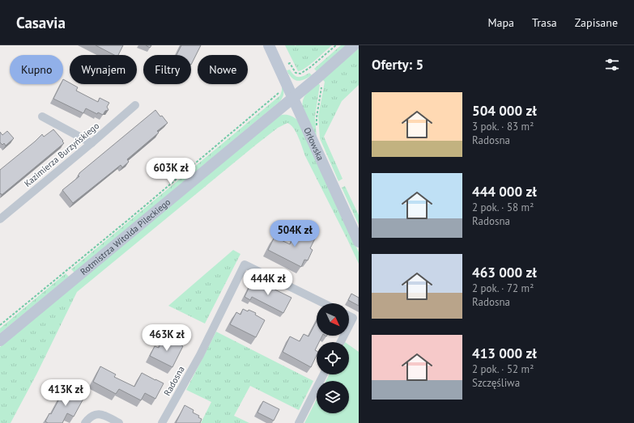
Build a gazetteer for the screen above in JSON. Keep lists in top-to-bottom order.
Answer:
{
  "streets": {
    "street": [
      "Orłowska",
      "Kazimierza Burzyńskiego",
      "Rotmistrza Witolda Pileckiego",
      "Radosna"
    ]
  },
  "crossings": [
    ["Orłowska", "Rotmistrza Witolda Pileckiego"]
  ],
  "north": "bottom right",
  "page": {
    "header": "Casavia",
    "nav": ["Mapa", "Trasa", "Zapisane"],
    "heading": "Oferty: 5",
    "chip": [
      "Kupno",
      "Wynajem",
      "Filtry",
      "Nowe"
    ],
    "list": [
      {
        "name": "504 000 zł",
        "note": "3 pok. · 83 m² · Radosna"
      },
      {
        "name": "444 000 zł",
        "note": "2 pok. · 58 m² · Radosna"
      },
      {
        "name": "463 000 zł",
        "note": "2 pok. · 72 m² · Radosna"
      },
      {
        "name": "413 000 zł",
        "note": "2 pok. · 52 m² · Szczęśliwa"
      }
    ],
    "price": [
      "603K zł",
      "504K zł",
      "444K zł",
      "463K zł",
      "413K zł"
    ]
  }
}
